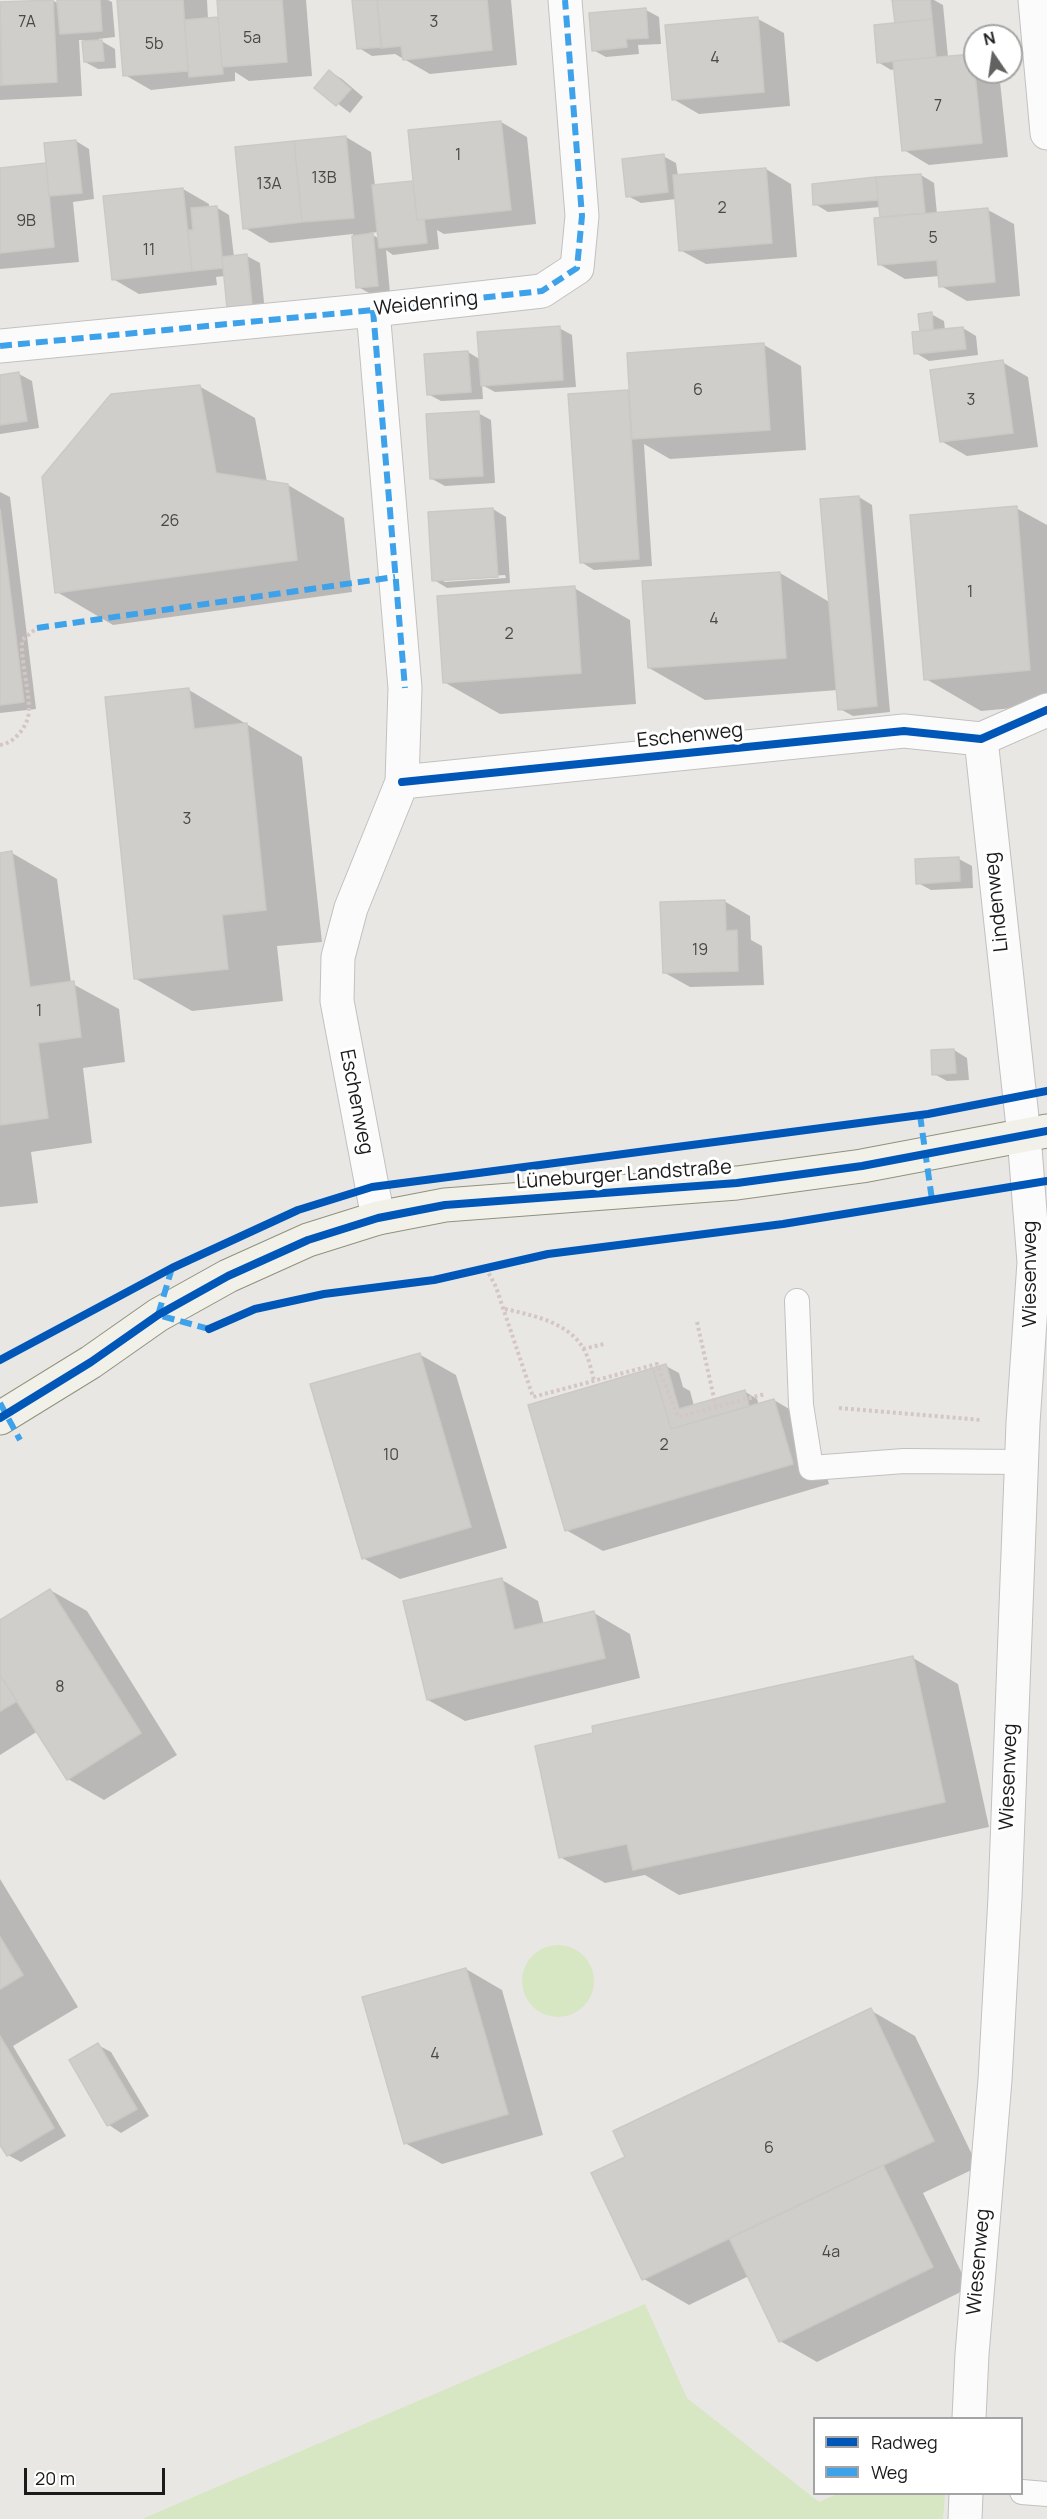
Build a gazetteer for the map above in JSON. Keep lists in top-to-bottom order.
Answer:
{
  "streets": {
    "main road": ["Lüneburger Landstraße"],
    "street": [
      "Weidenring",
      "Eschenweg",
      "Lindenweg",
      "Wiesenweg"
    ]
  },
  "crossings": [
    ["Weidenring", "Eschenweg"],
    ["Eschenweg", "Lindenweg"],
    ["Eschenweg", "Lüneburger Landstraße"],
    ["Lindenweg", "Lüneburger Landstraße"],
    ["Lindenweg", "Wiesenweg"],
    ["Lüneburger Landstraße", "Wiesenweg"]
  ],
  "house_numbers": [
    "7A",
    "3",
    "5a",
    "5b",
    "4",
    "7",
    "1",
    "13B",
    "13A",
    "2",
    "9B",
    "5",
    "11",
    "6",
    "3",
    "26",
    "1",
    "4",
    "2",
    "3",
    "19",
    "1",
    "2",
    "10",
    "8",
    "4",
    "6",
    "4a"
  ],
  "legend": ["Radweg", "Weg"],
  "scale_bar": "20 m",
  "north": "top"
}
